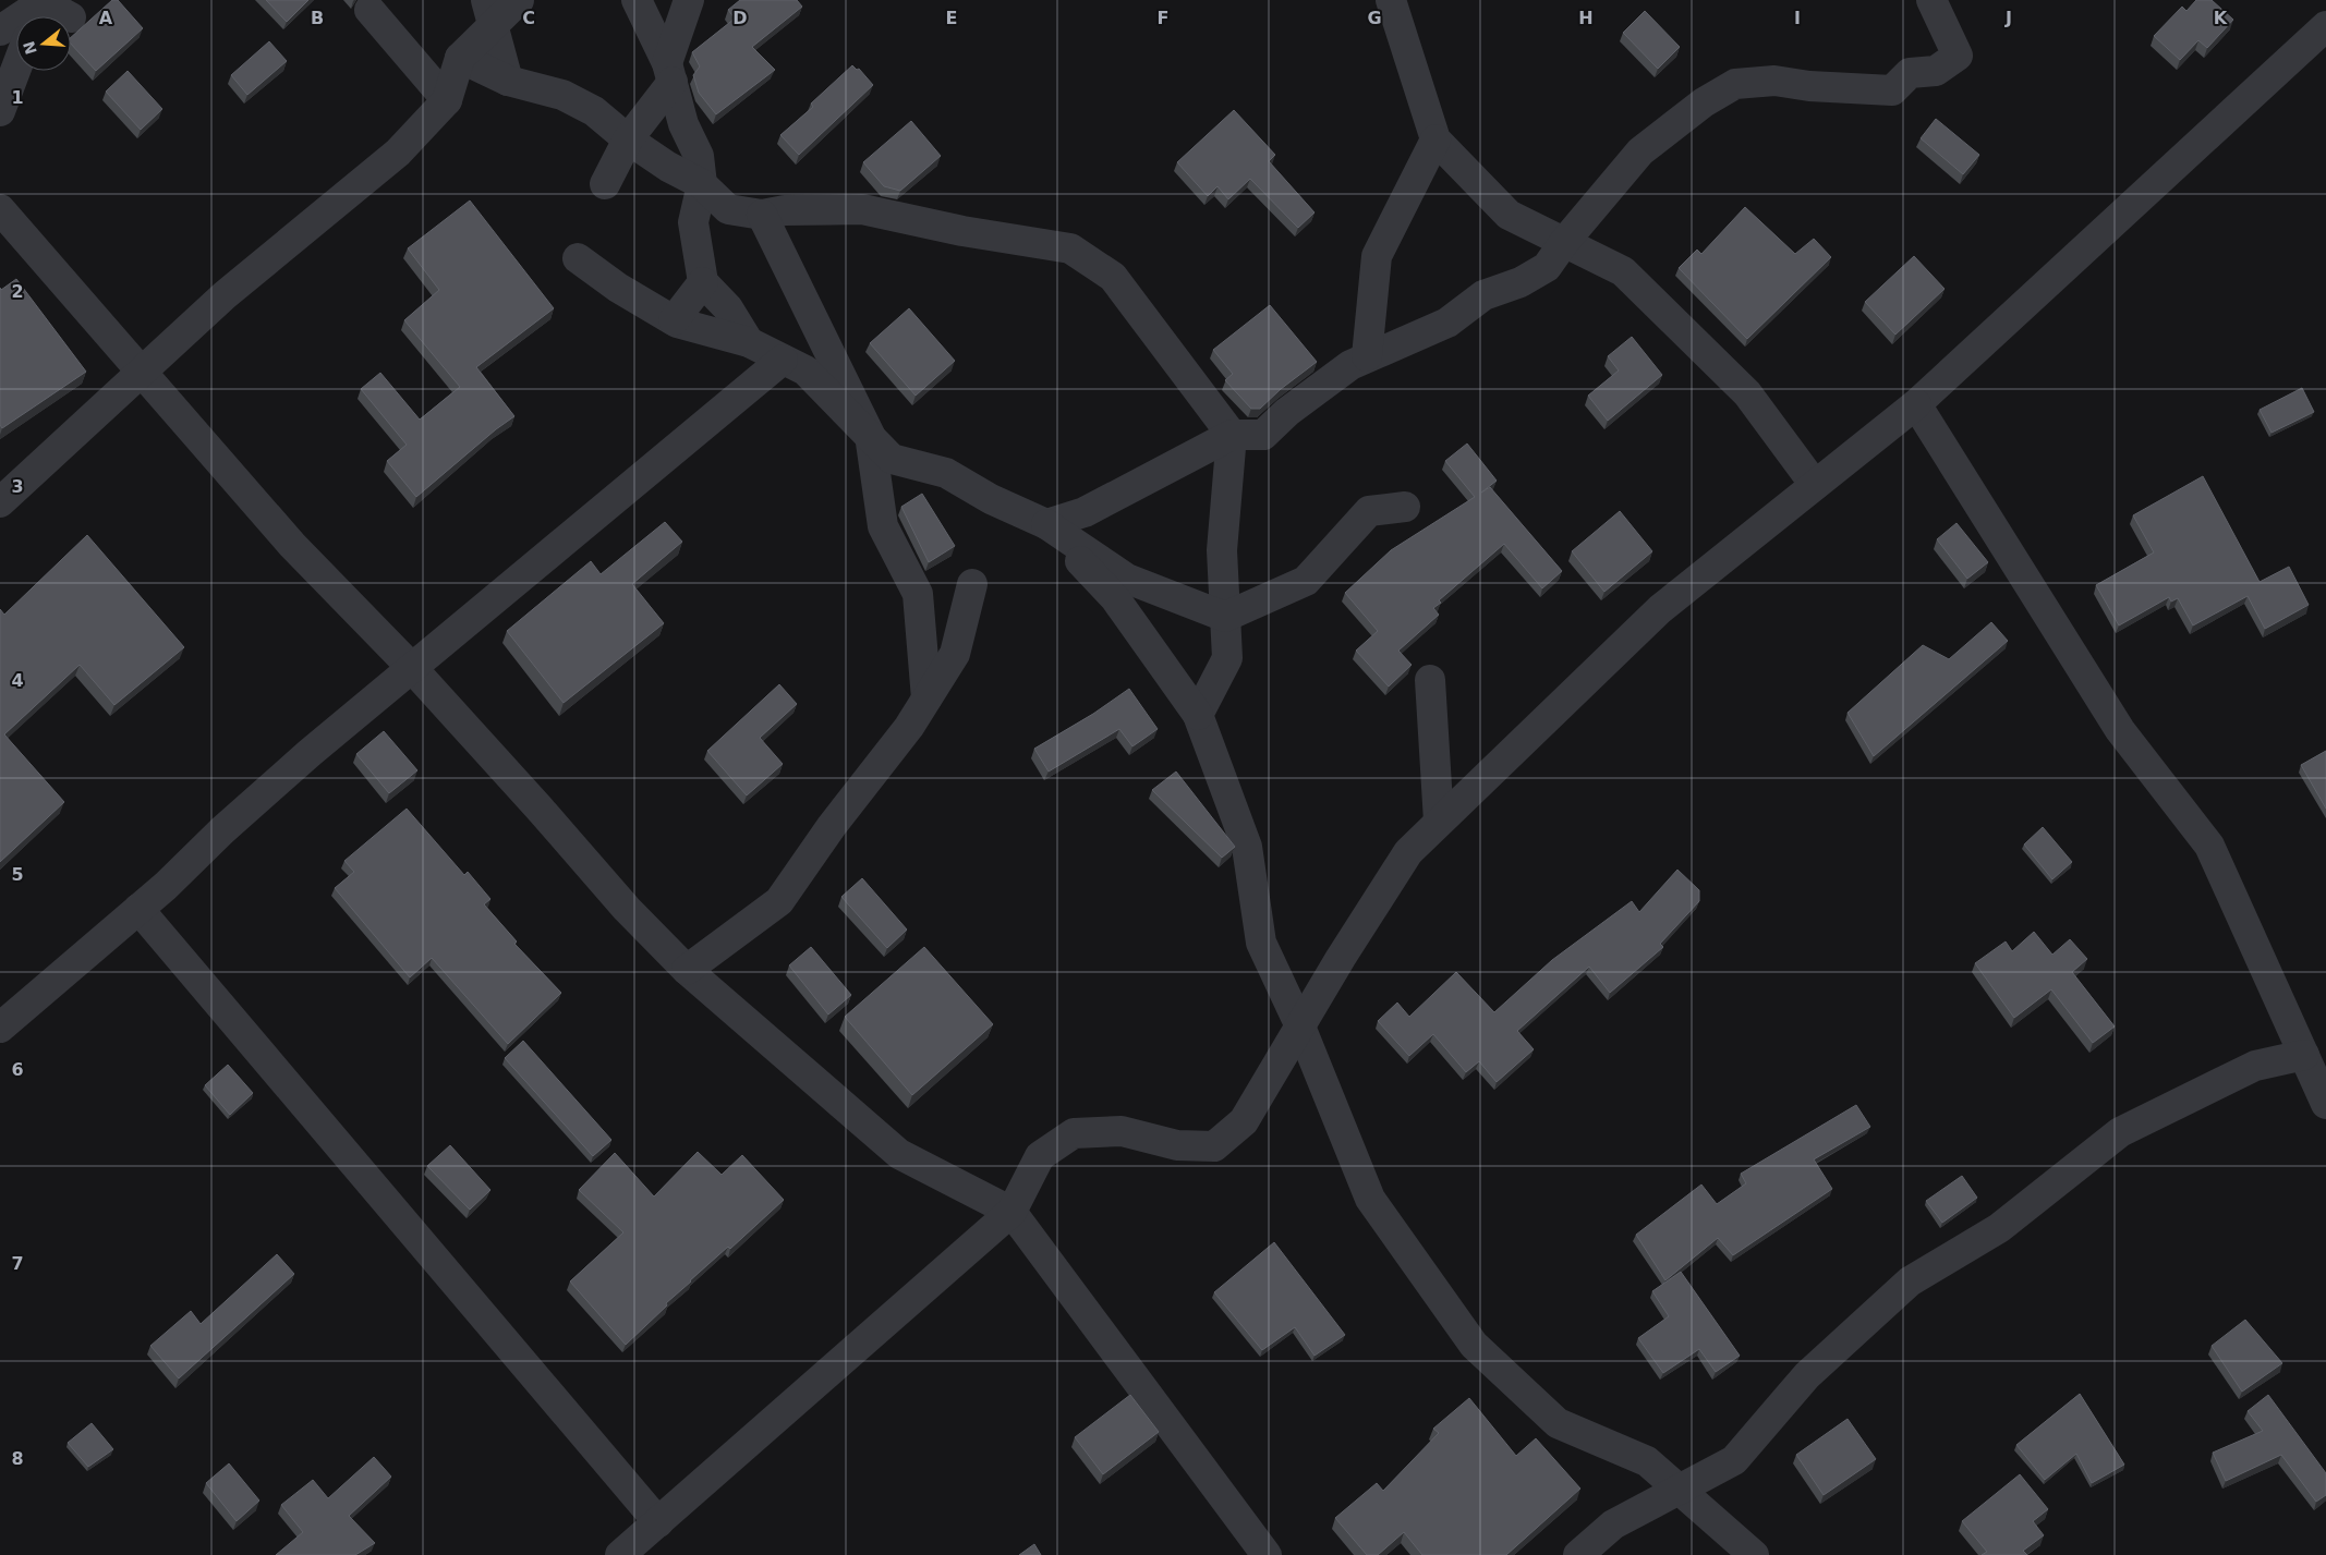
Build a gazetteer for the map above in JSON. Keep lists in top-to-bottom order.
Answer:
{
  "north": "left",
  "grid": {
    "columns": [
      "A",
      "B",
      "C",
      "D",
      "E",
      "F",
      "G",
      "H",
      "I",
      "J",
      "K"
    ],
    "rows": [
      "1",
      "2",
      "3",
      "4",
      "5",
      "6",
      "7",
      "8"
    ]
  }
}
